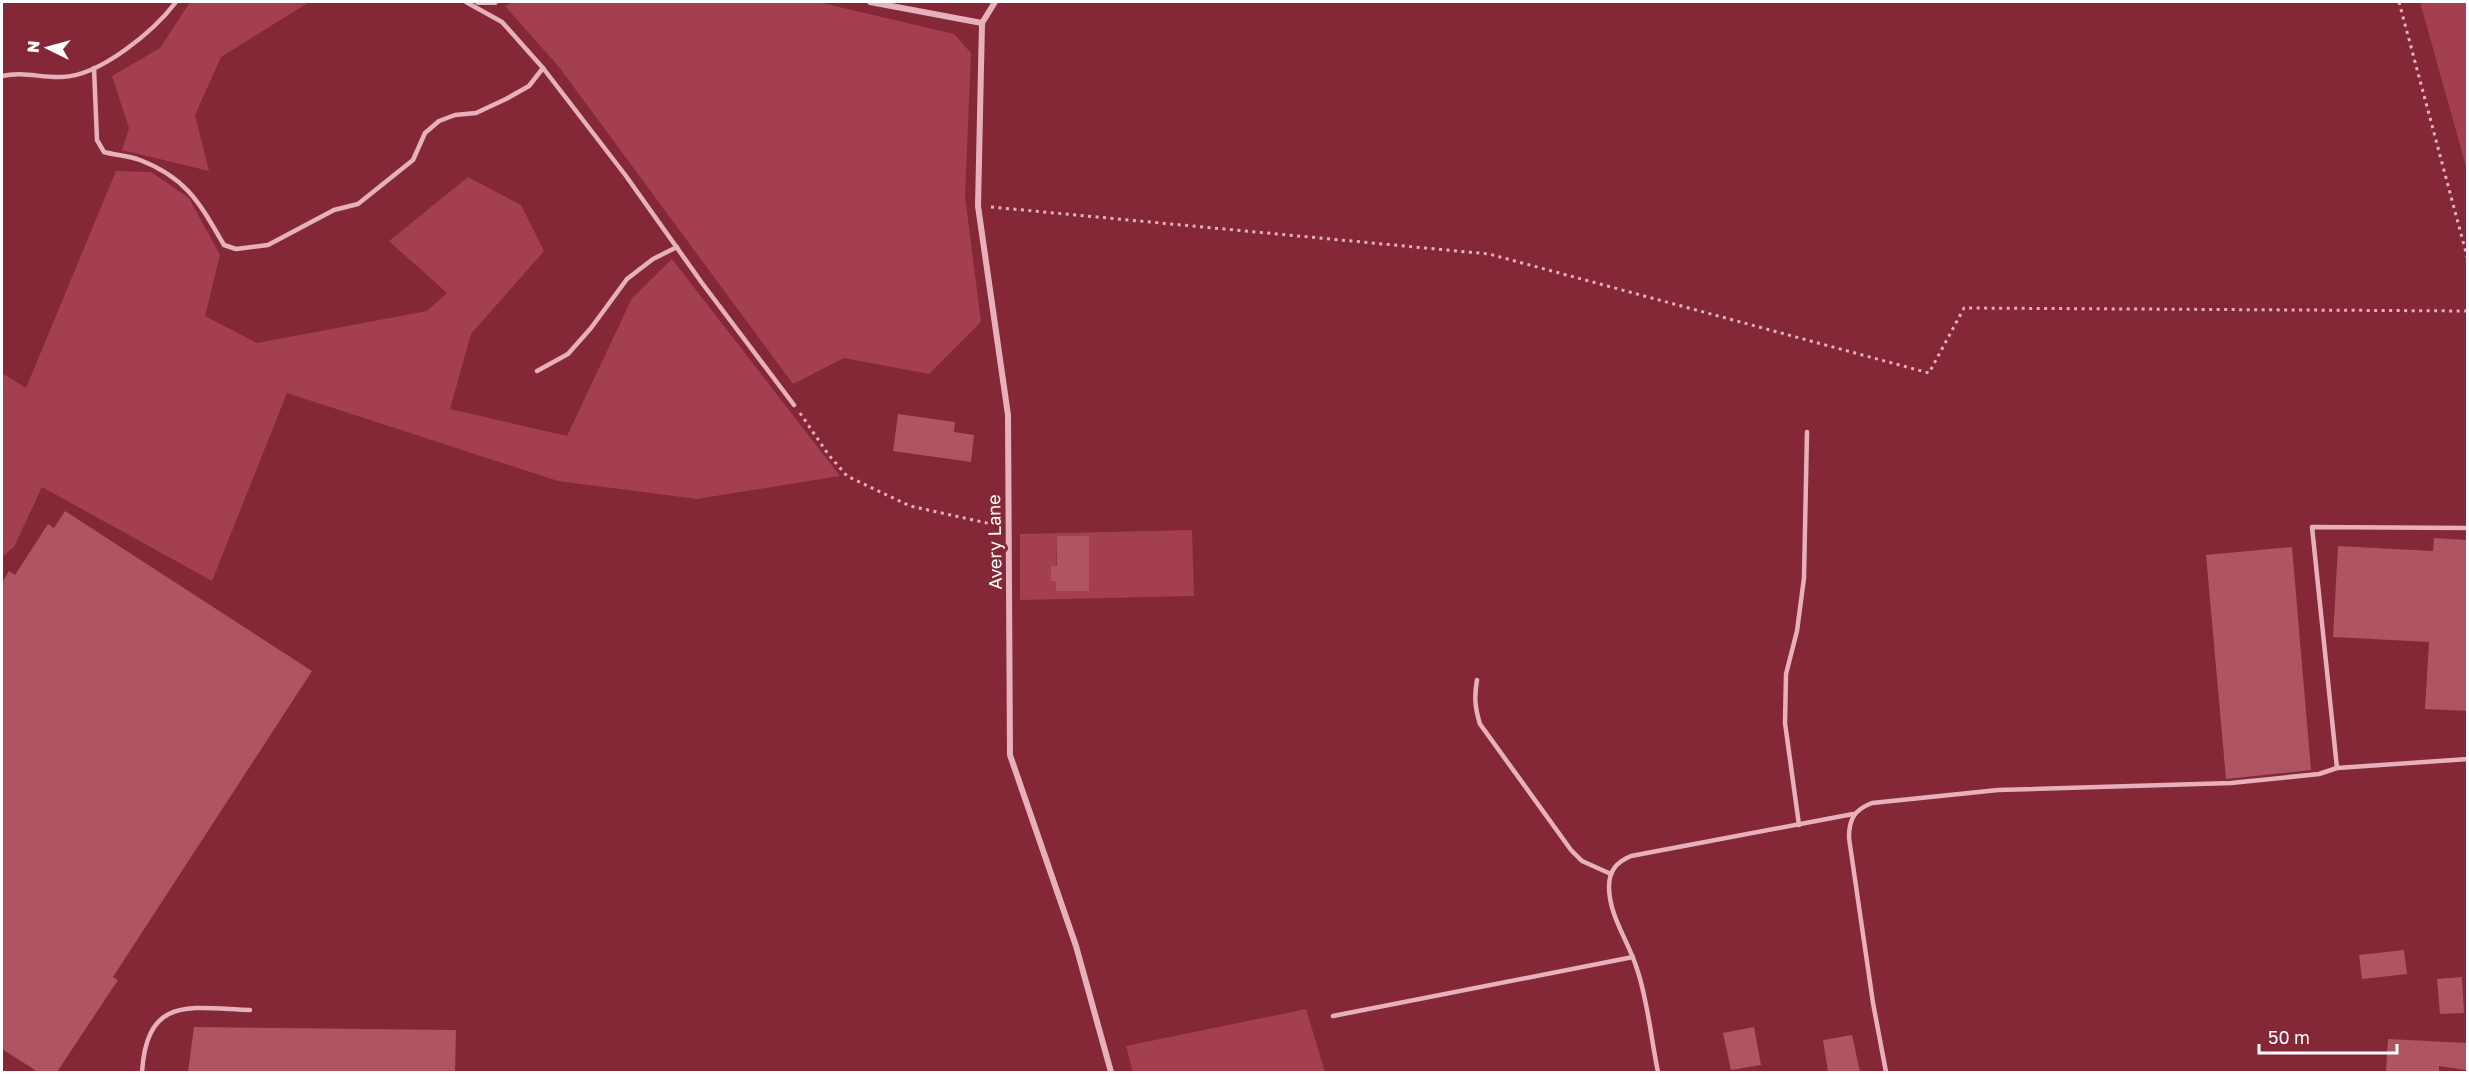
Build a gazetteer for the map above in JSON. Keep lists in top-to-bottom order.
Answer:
{
  "streets": {
    "street": ["Avery Lane"]
  },
  "scale_bar": "50 m",
  "north": "left"
}
